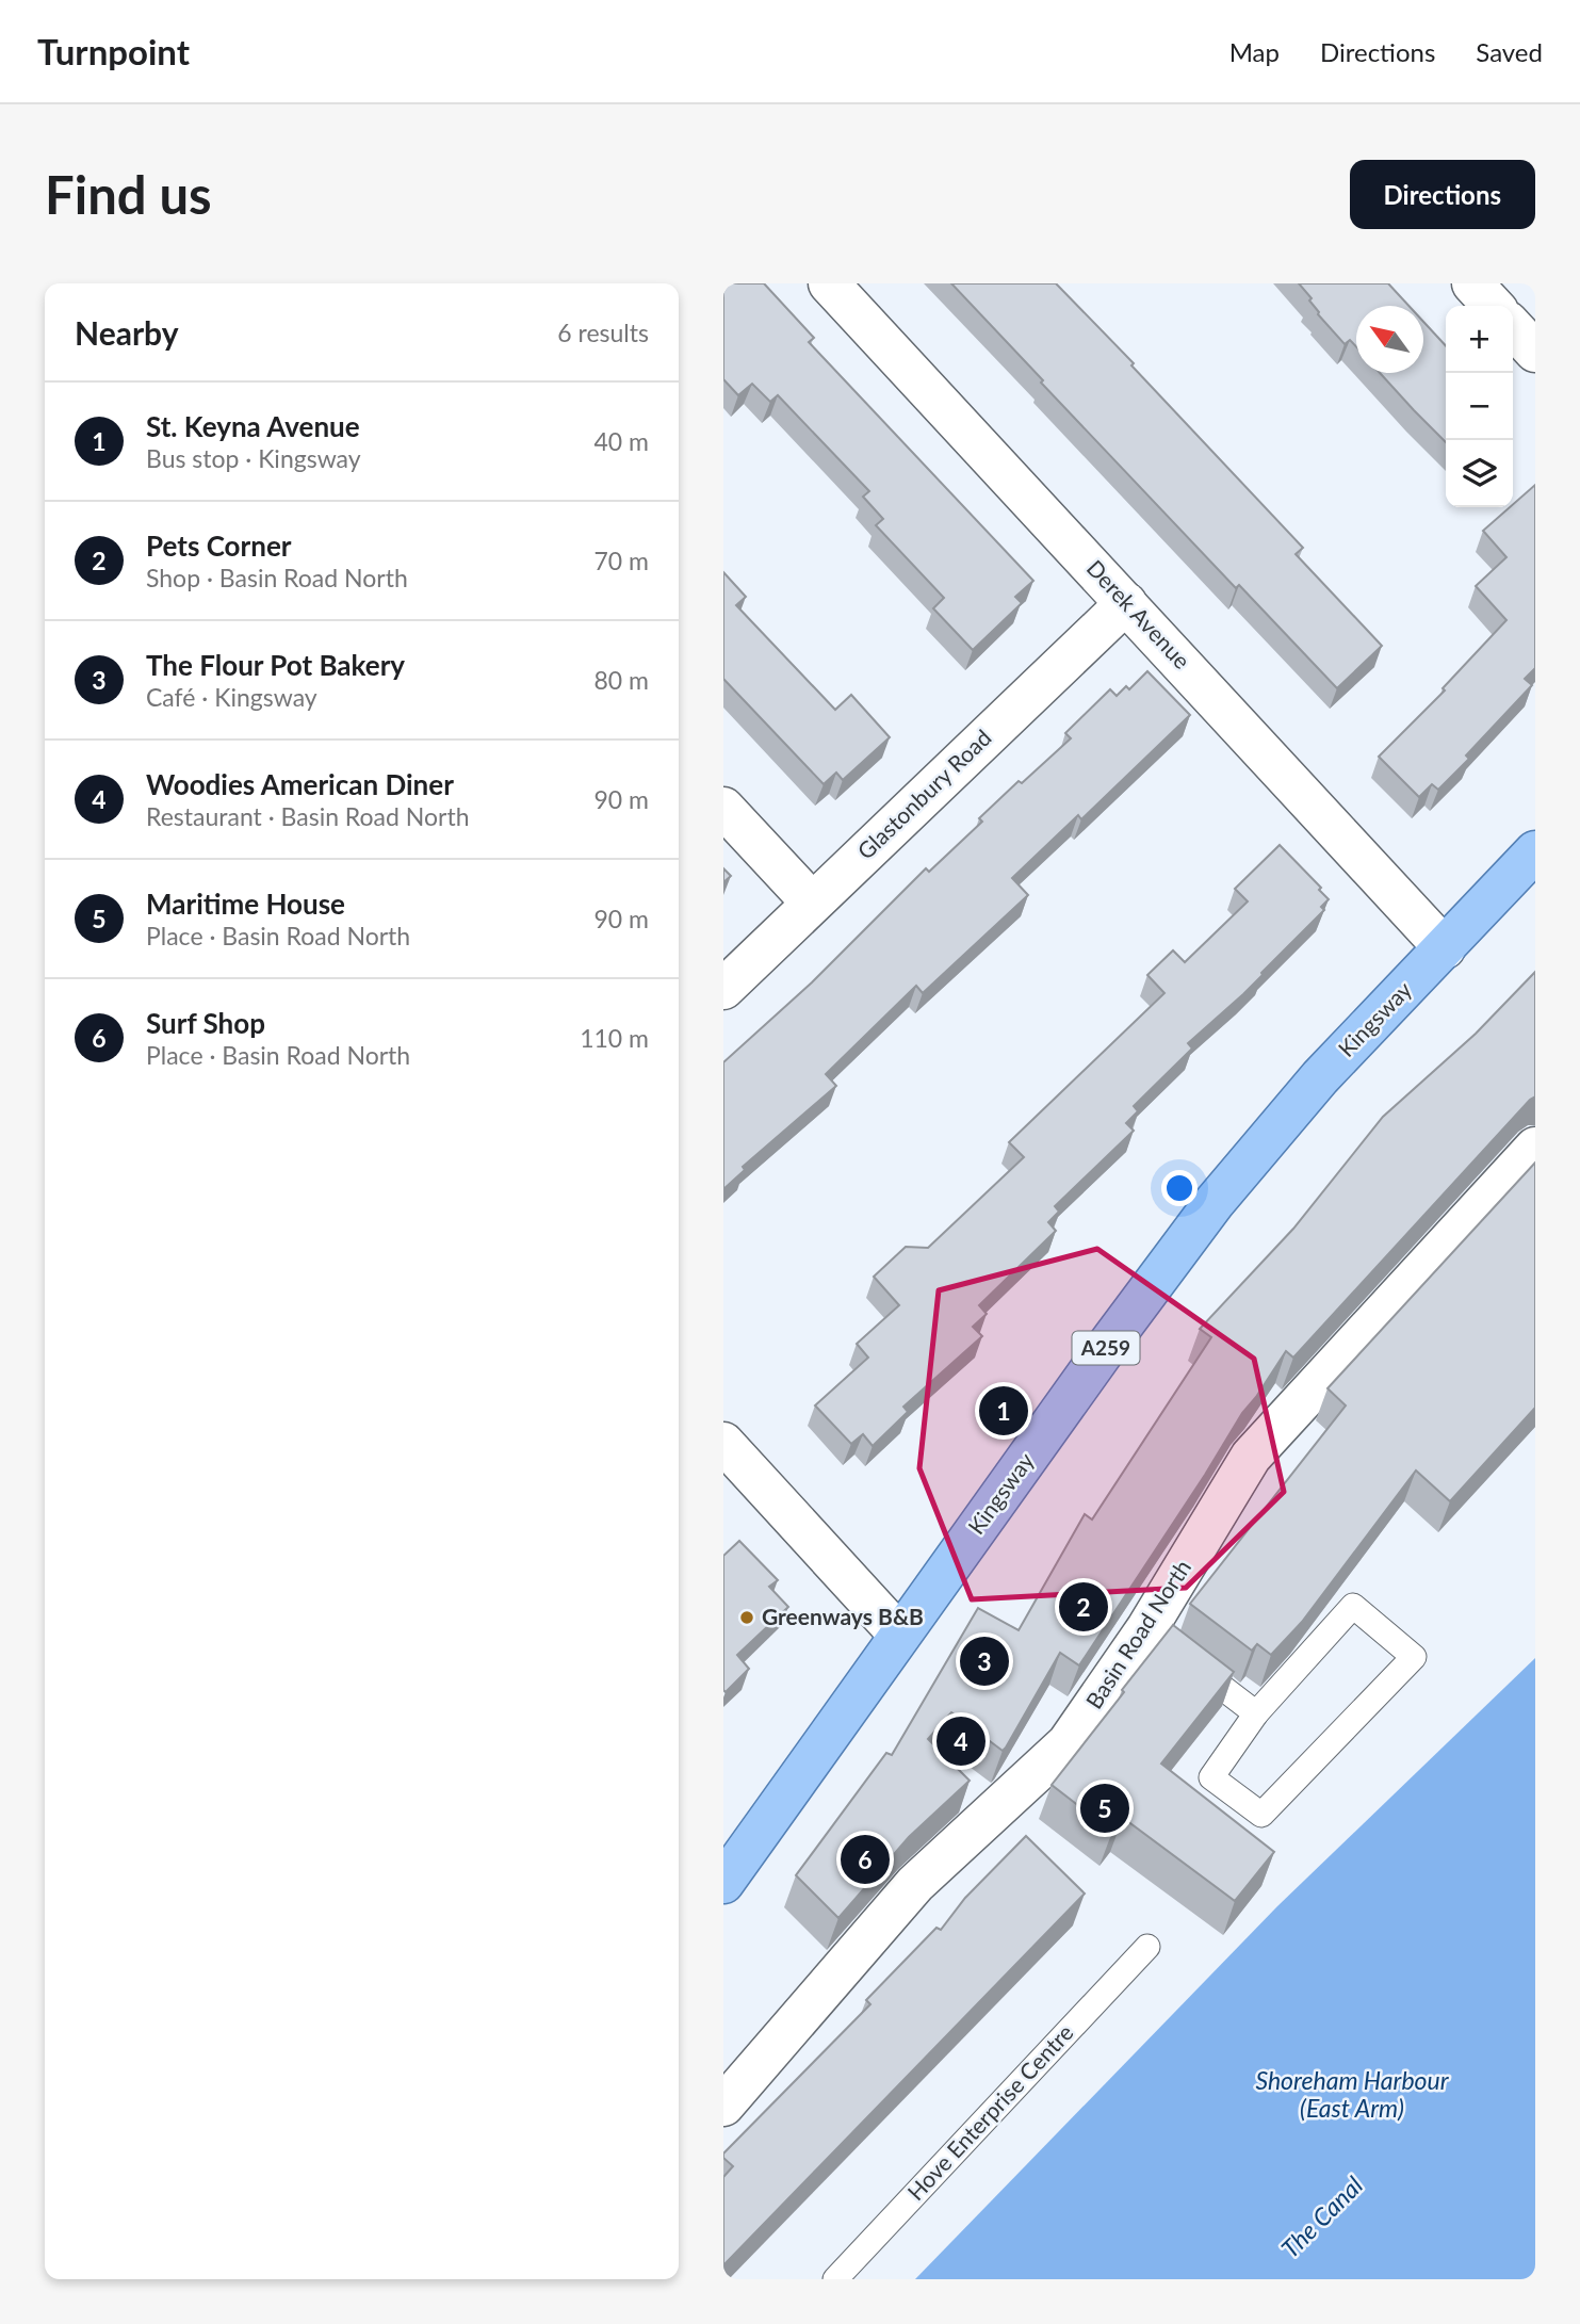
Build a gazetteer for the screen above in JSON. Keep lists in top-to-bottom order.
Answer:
{
  "streets": {
    "main road": ["Kingsway", "A259"],
    "street": ["Derek Avenue", "Glastonbury Road", "Basin Road North"],
    "lane": ["Hove Enterprise Centre"]
  },
  "crossings": [
    ["Derek Avenue", "Glastonbury Road"],
    ["Derek Avenue", "Kingsway"]
  ],
  "water": ["Shoreham Harbour (East Arm)", "The Canal"],
  "places": ["Greenways B&B"],
  "north": "top left",
  "page": {
    "header": "Turnpoint",
    "nav": ["Map", "Directions", "Saved"],
    "buttons": "Directions",
    "title": "Find us",
    "heading": ["Nearby", "6 results"],
    "map_buttons": ["+", "−"],
    "list": [
      {
        "mark": "1",
        "name": "St. Keyna Avenue",
        "note": "Bus stop · Kingsway",
        "value": "40 m"
      },
      {
        "mark": "2",
        "name": "Pets Corner",
        "note": "Shop · Basin Road North",
        "value": "70 m"
      },
      {
        "mark": "3",
        "name": "The Flour Pot Bakery",
        "note": "Café · Kingsway",
        "value": "80 m"
      },
      {
        "mark": "4",
        "name": "Woodies American Diner",
        "note": "Restaurant · Basin Road North",
        "value": "90 m"
      },
      {
        "mark": "5",
        "name": "Maritime House",
        "note": "Place · Basin Road North",
        "value": "90 m"
      },
      {
        "mark": "6",
        "name": "Surf Shop",
        "note": "Place · Basin Road North",
        "value": "110 m"
      }
    ],
    "pins": [
      "1",
      "2",
      "3",
      "4",
      "5",
      "6"
    ]
  }
}
